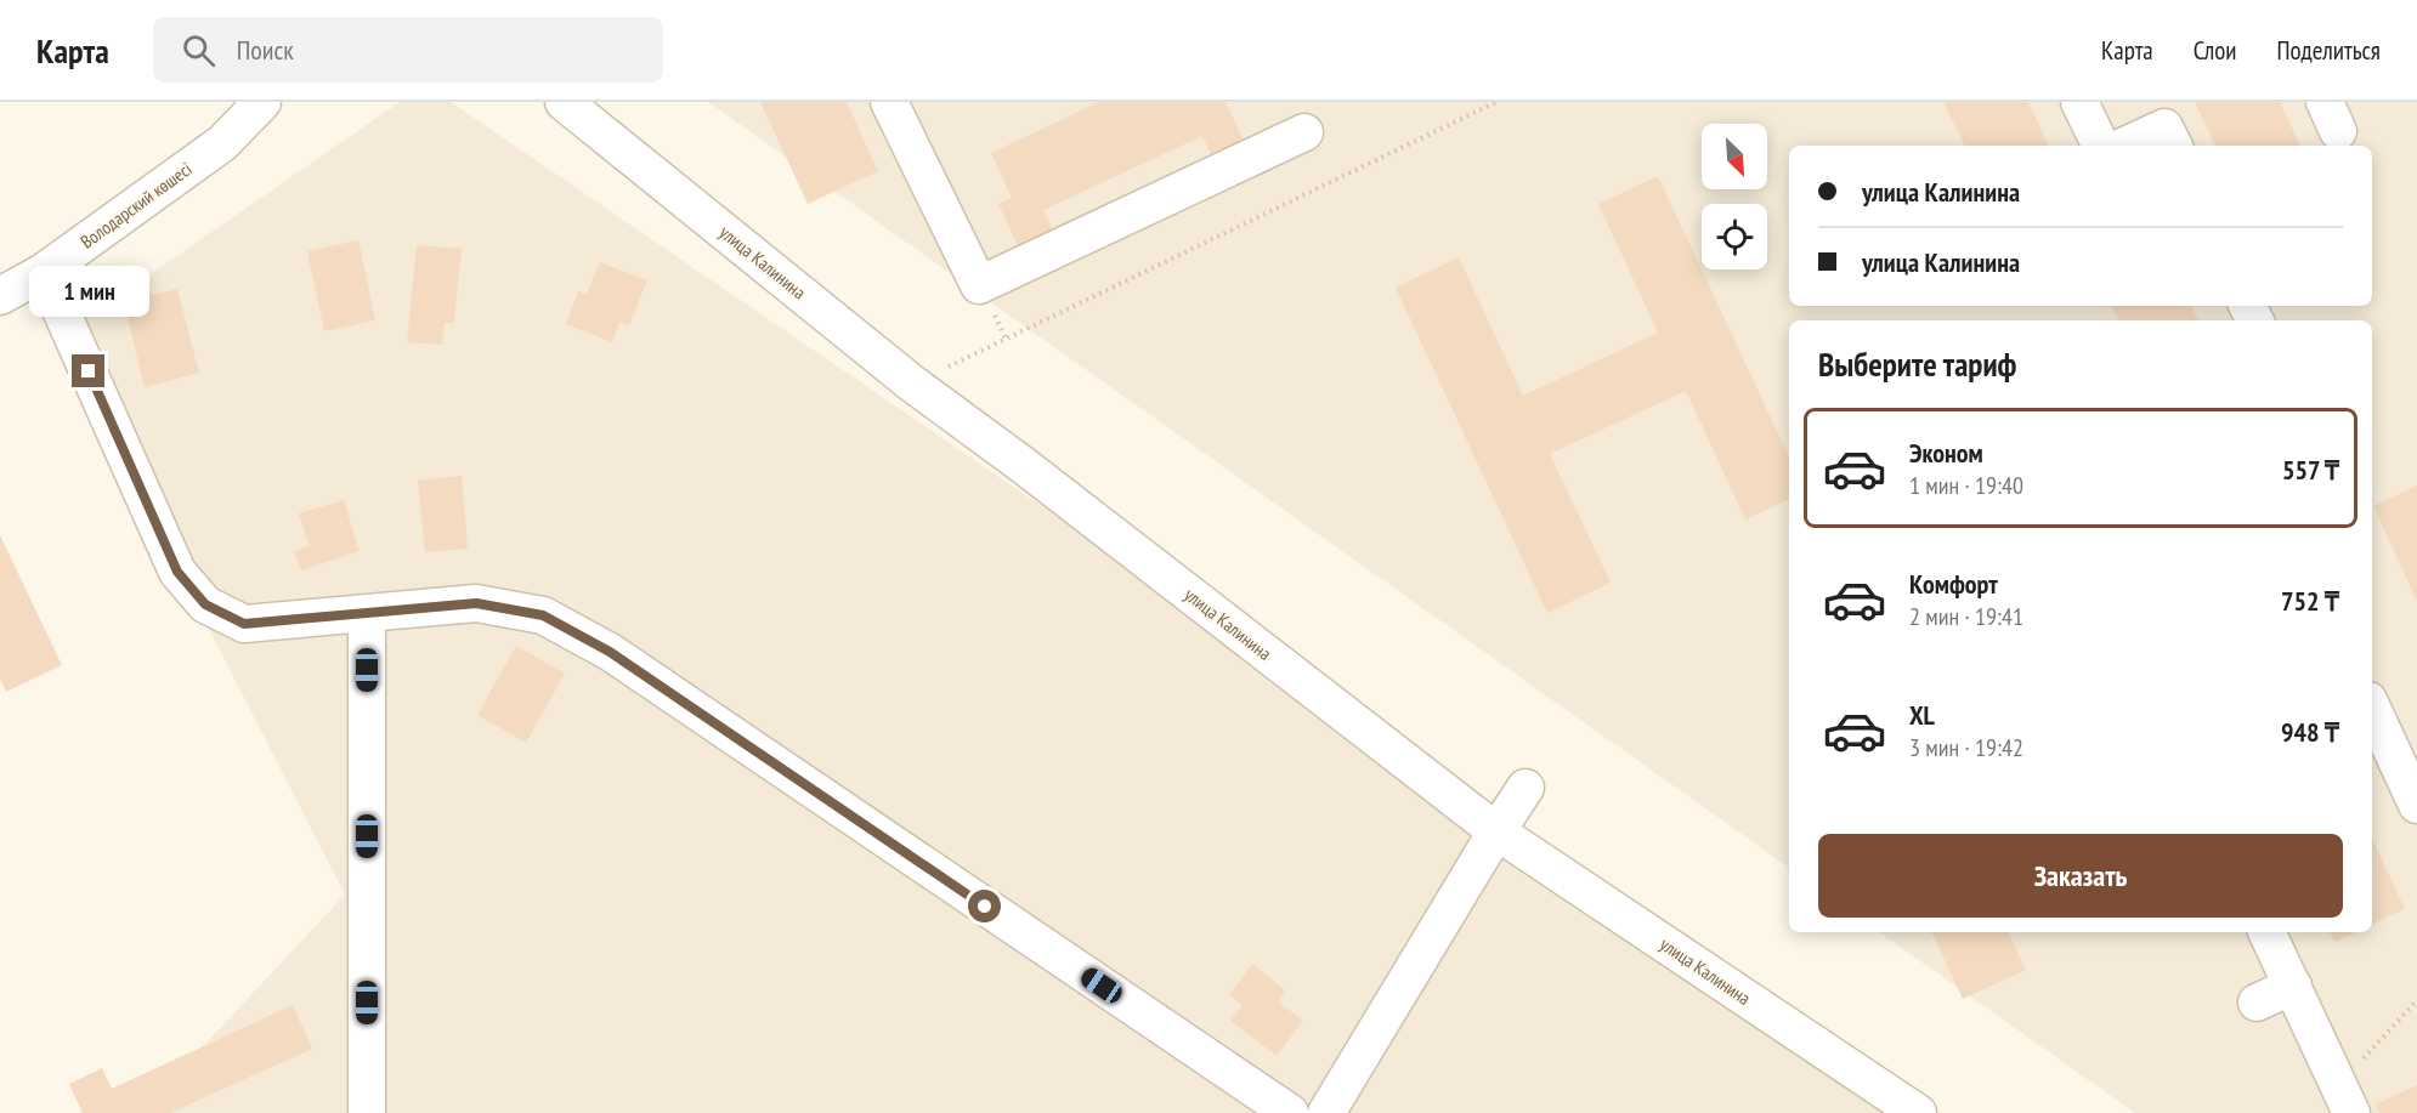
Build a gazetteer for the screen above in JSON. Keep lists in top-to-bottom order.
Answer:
{
  "streets": {
    "street": ["Володарский көшесі", "улица Калинина"]
  },
  "north": "bottom right",
  "page": {
    "header": "Карта",
    "search": "Поиск",
    "nav": ["Карта", "Слои", "Поделиться"],
    "banner": ["улица Калинина", "улица Калинина"],
    "bubble": "1 мин",
    "heading": "Выберите тариф",
    "list": [
      {
        "name": "Эконом",
        "note": "1 мин · 19:40",
        "value": "557 ₸"
      },
      {
        "name": "Комфорт",
        "note": "2 мин · 19:41",
        "value": "752 ₸"
      },
      {
        "name": "XL",
        "note": "3 мин · 19:42",
        "value": "948 ₸"
      }
    ],
    "buttons": "Заказать"
  }
}
